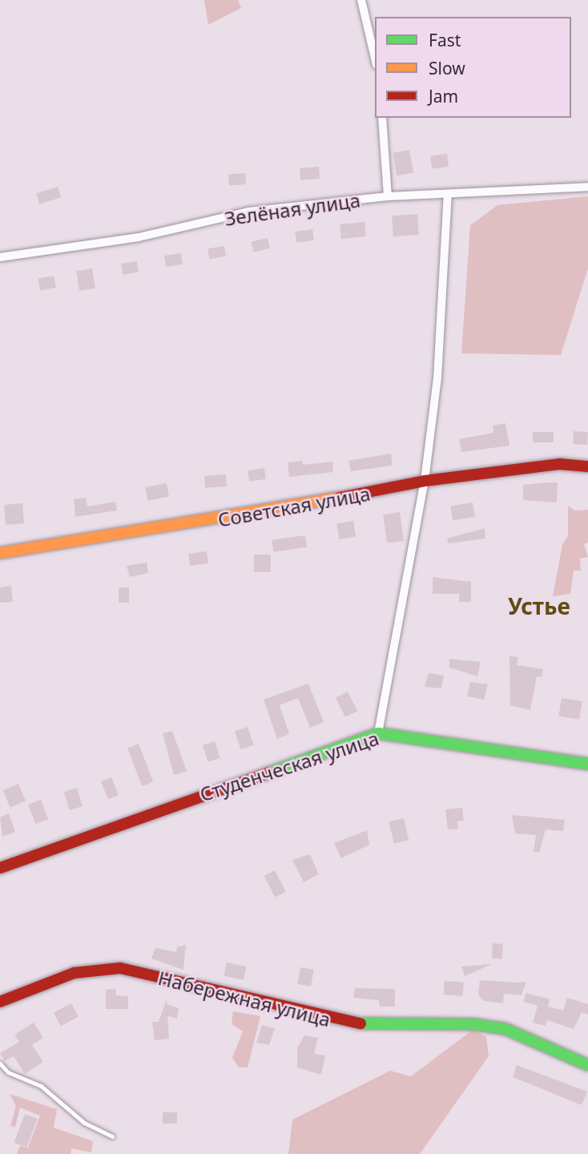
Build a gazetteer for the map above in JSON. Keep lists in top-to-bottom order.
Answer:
{
  "streets": {
    "street": [
      "Зелёная улица",
      "Советская улица",
      "Студенческая улица",
      "Набережная улица"
    ]
  },
  "districts": ["Устье"],
  "legend": ["Fast", "Slow", "Jam"]
}
